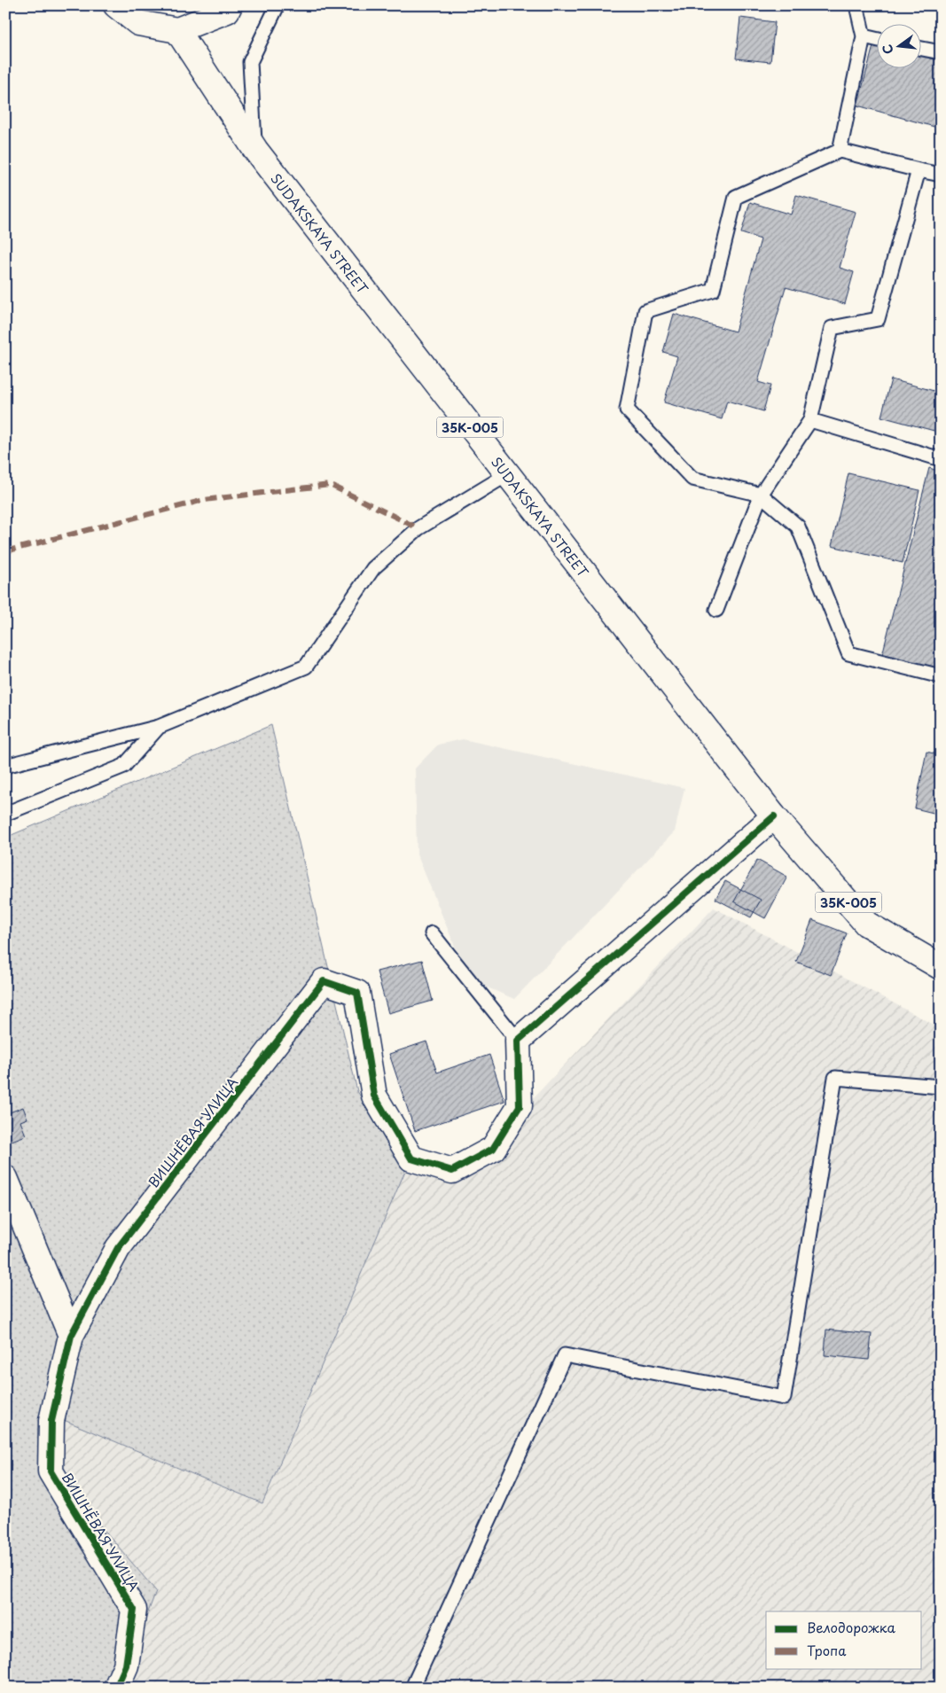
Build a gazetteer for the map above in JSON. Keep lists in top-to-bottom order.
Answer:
{
  "streets": {
    "street": ["SUDAKSKAYA STREET", "35К-005", "ВИШНЁВАЯ УЛИЦА"]
  },
  "legend": ["Велодорожка", "Тропа"],
  "north": "left"
}
